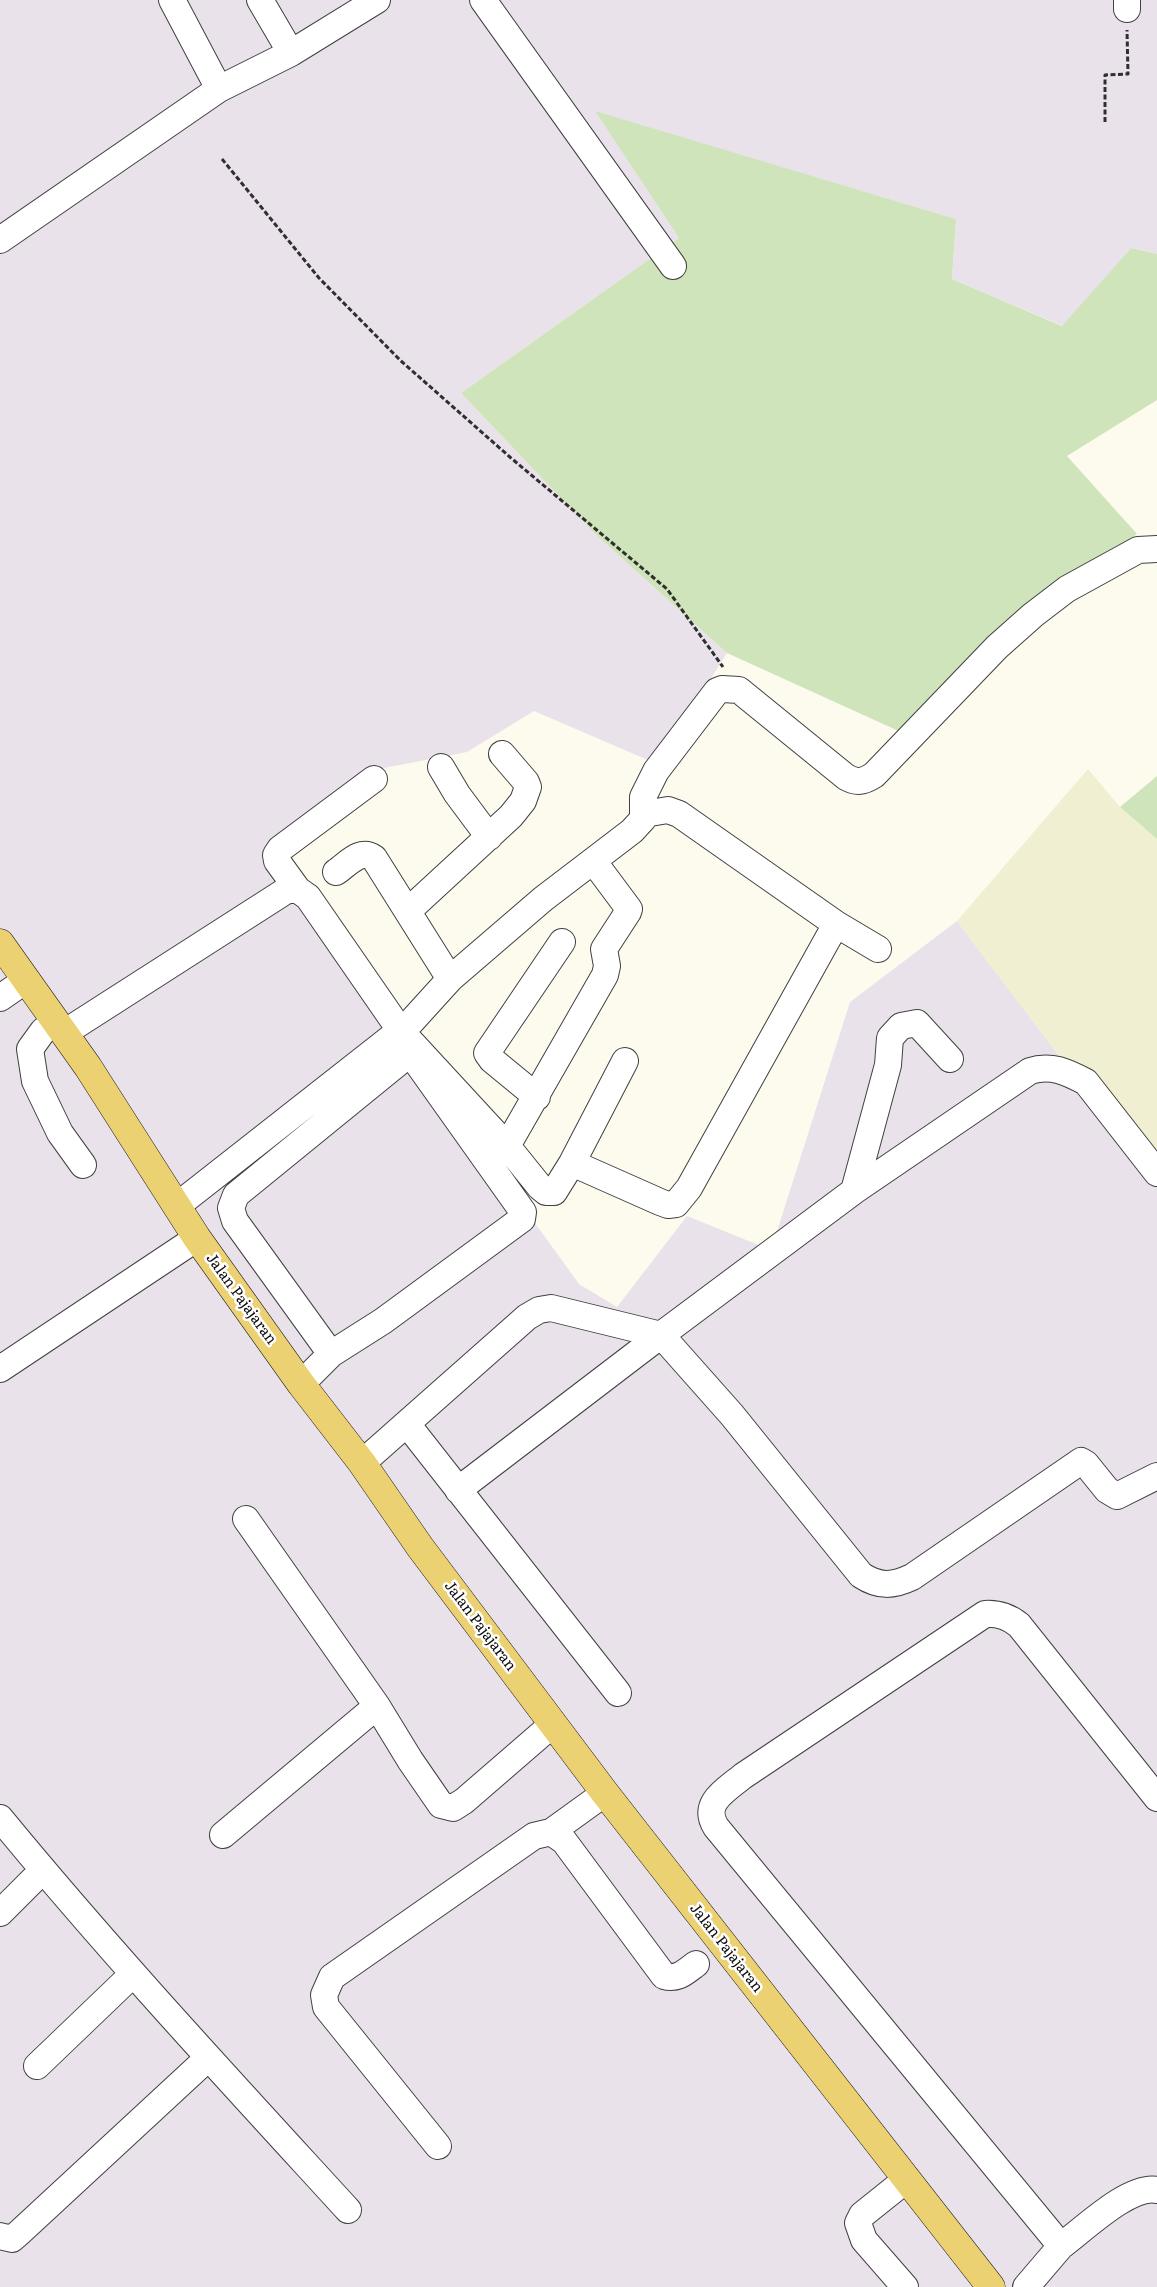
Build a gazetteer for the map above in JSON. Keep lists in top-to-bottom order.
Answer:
{
  "streets": {
    "main road": ["Jalan Pajajaran"]
  }
}
